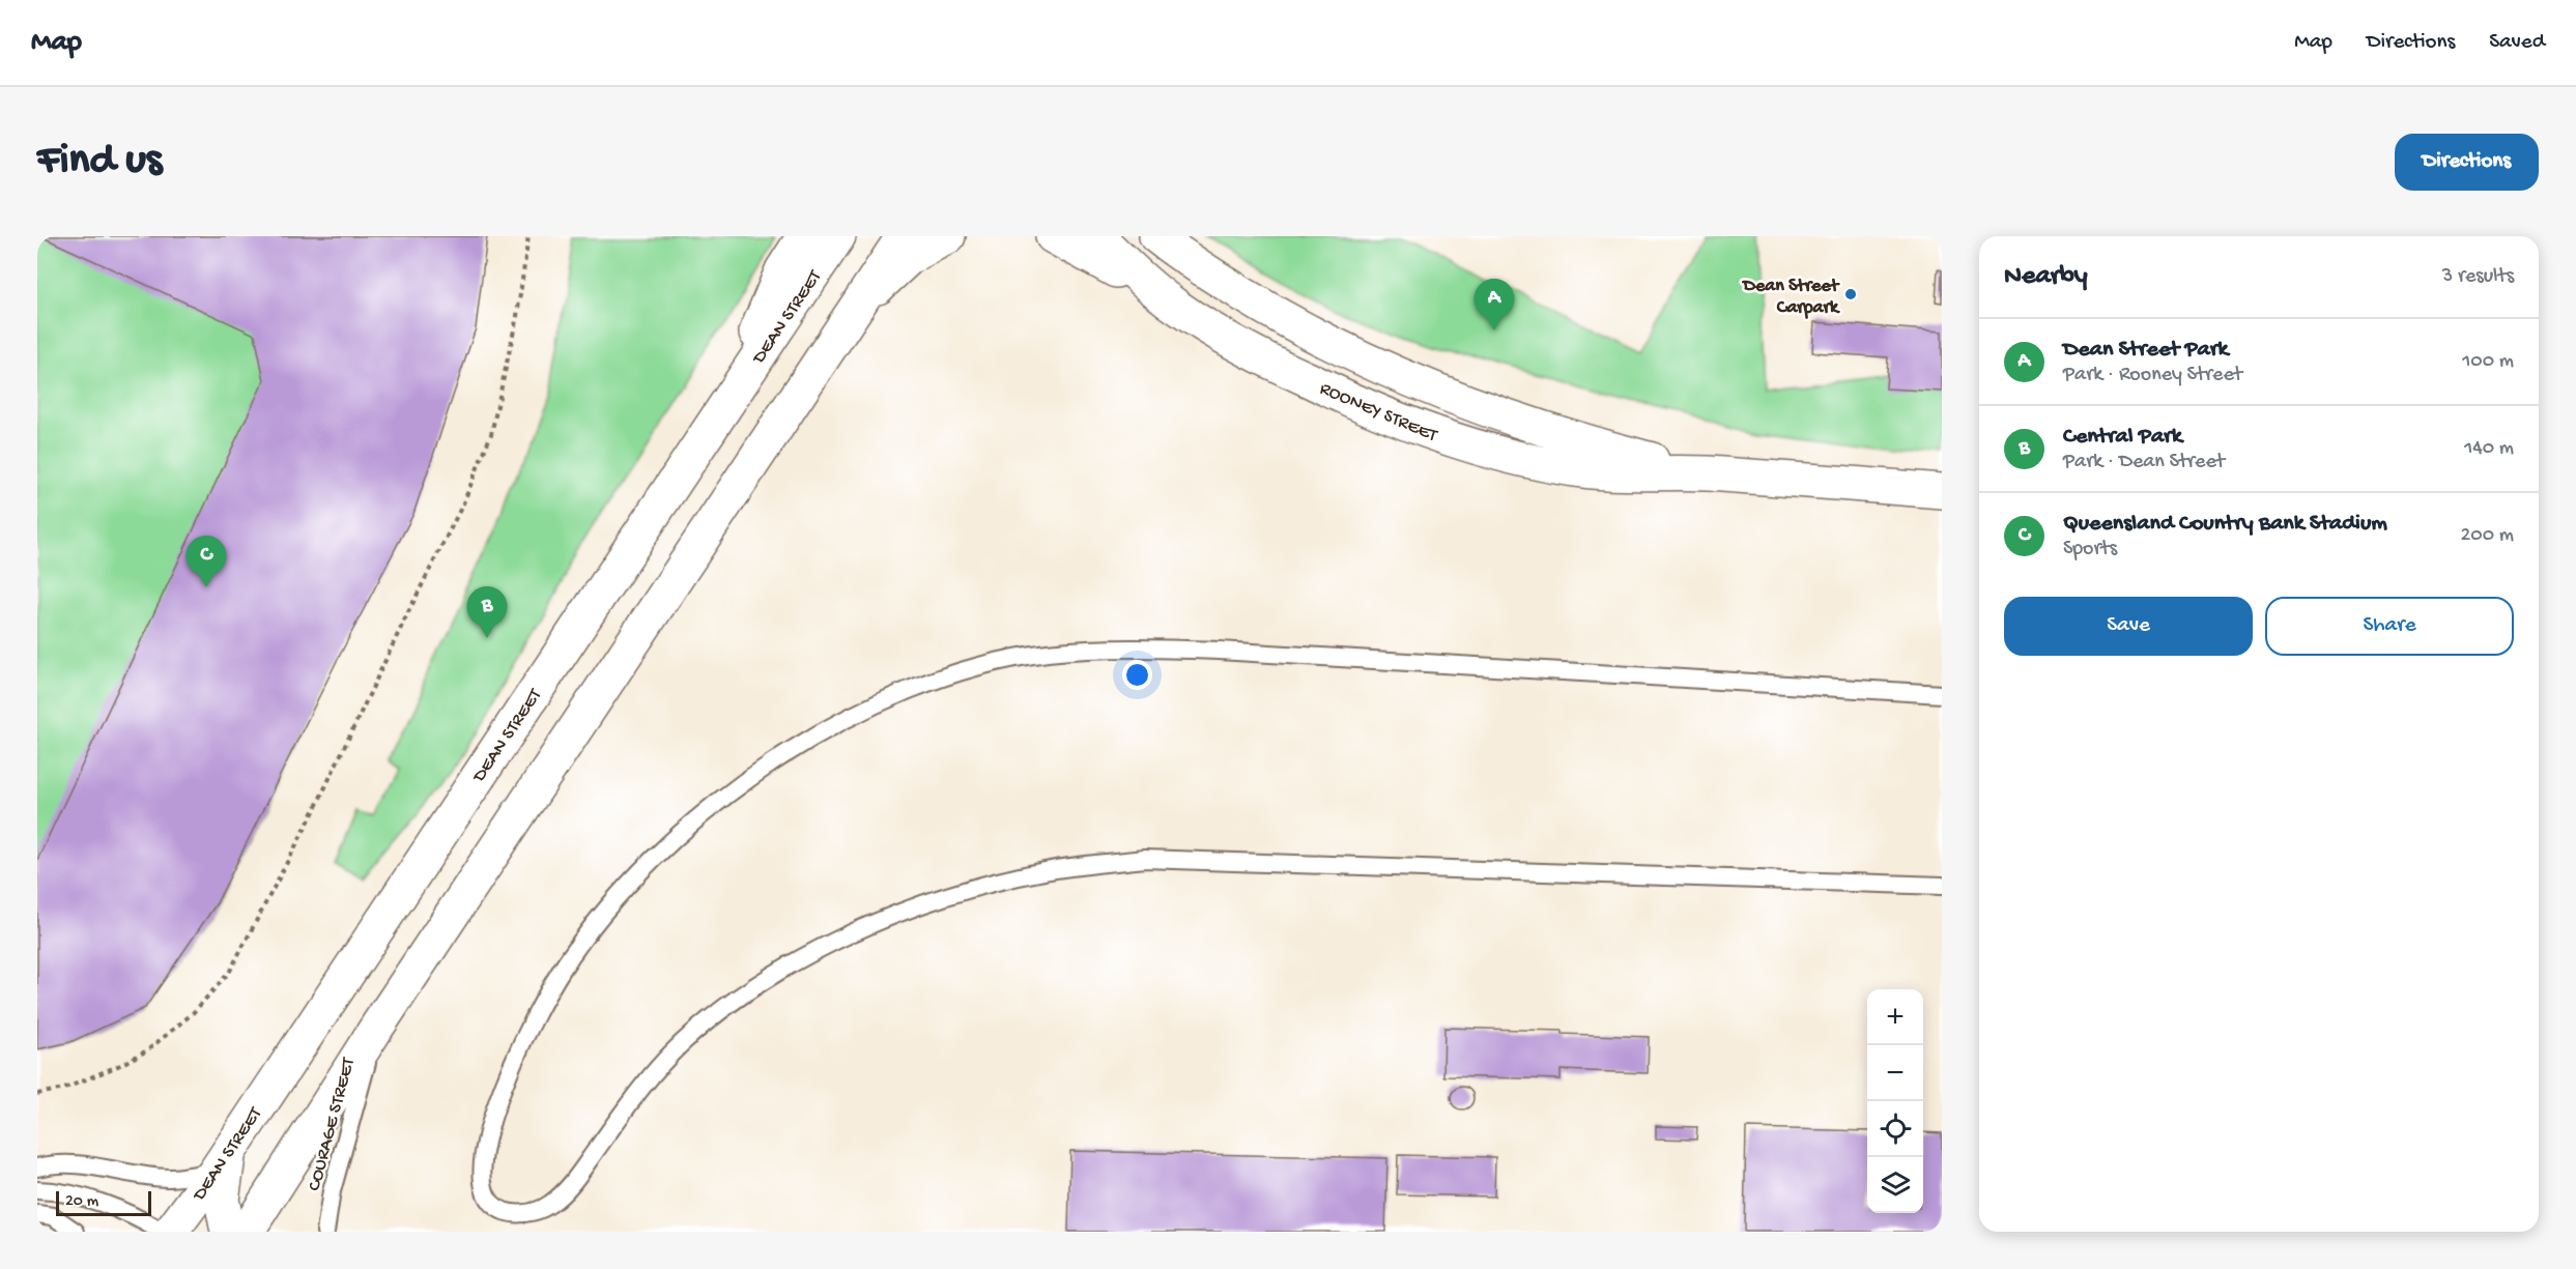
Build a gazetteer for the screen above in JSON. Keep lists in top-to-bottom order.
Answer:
{
  "streets": {
    "main road": ["DEAN STREET", "ROONEY STREET"],
    "lane": ["COURAGE STREET"]
  },
  "places": ["Dean Street Carpark"],
  "scale_bar": "20 m",
  "page": {
    "header": "Map",
    "nav": ["Map", "Directions", "Saved"],
    "buttons": [
      "Directions",
      ["Save", "Share"]
    ],
    "title": "Find us",
    "heading": ["Nearby", "3 results"],
    "pins": ["A", "C", "B"],
    "list": [
      {
        "mark": "A",
        "name": "Dean Street Park",
        "note": "Park · Rooney Street",
        "value": "100 m"
      },
      {
        "mark": "B",
        "name": "Central Park",
        "note": "Park · Dean Street",
        "value": "140 m"
      },
      {
        "mark": "C",
        "name": "Queensland Country Bank Stadium",
        "note": "Sports",
        "value": "200 m"
      }
    ],
    "map_buttons": ["+", "−"],
    "scale": "20 m"
  }
}
